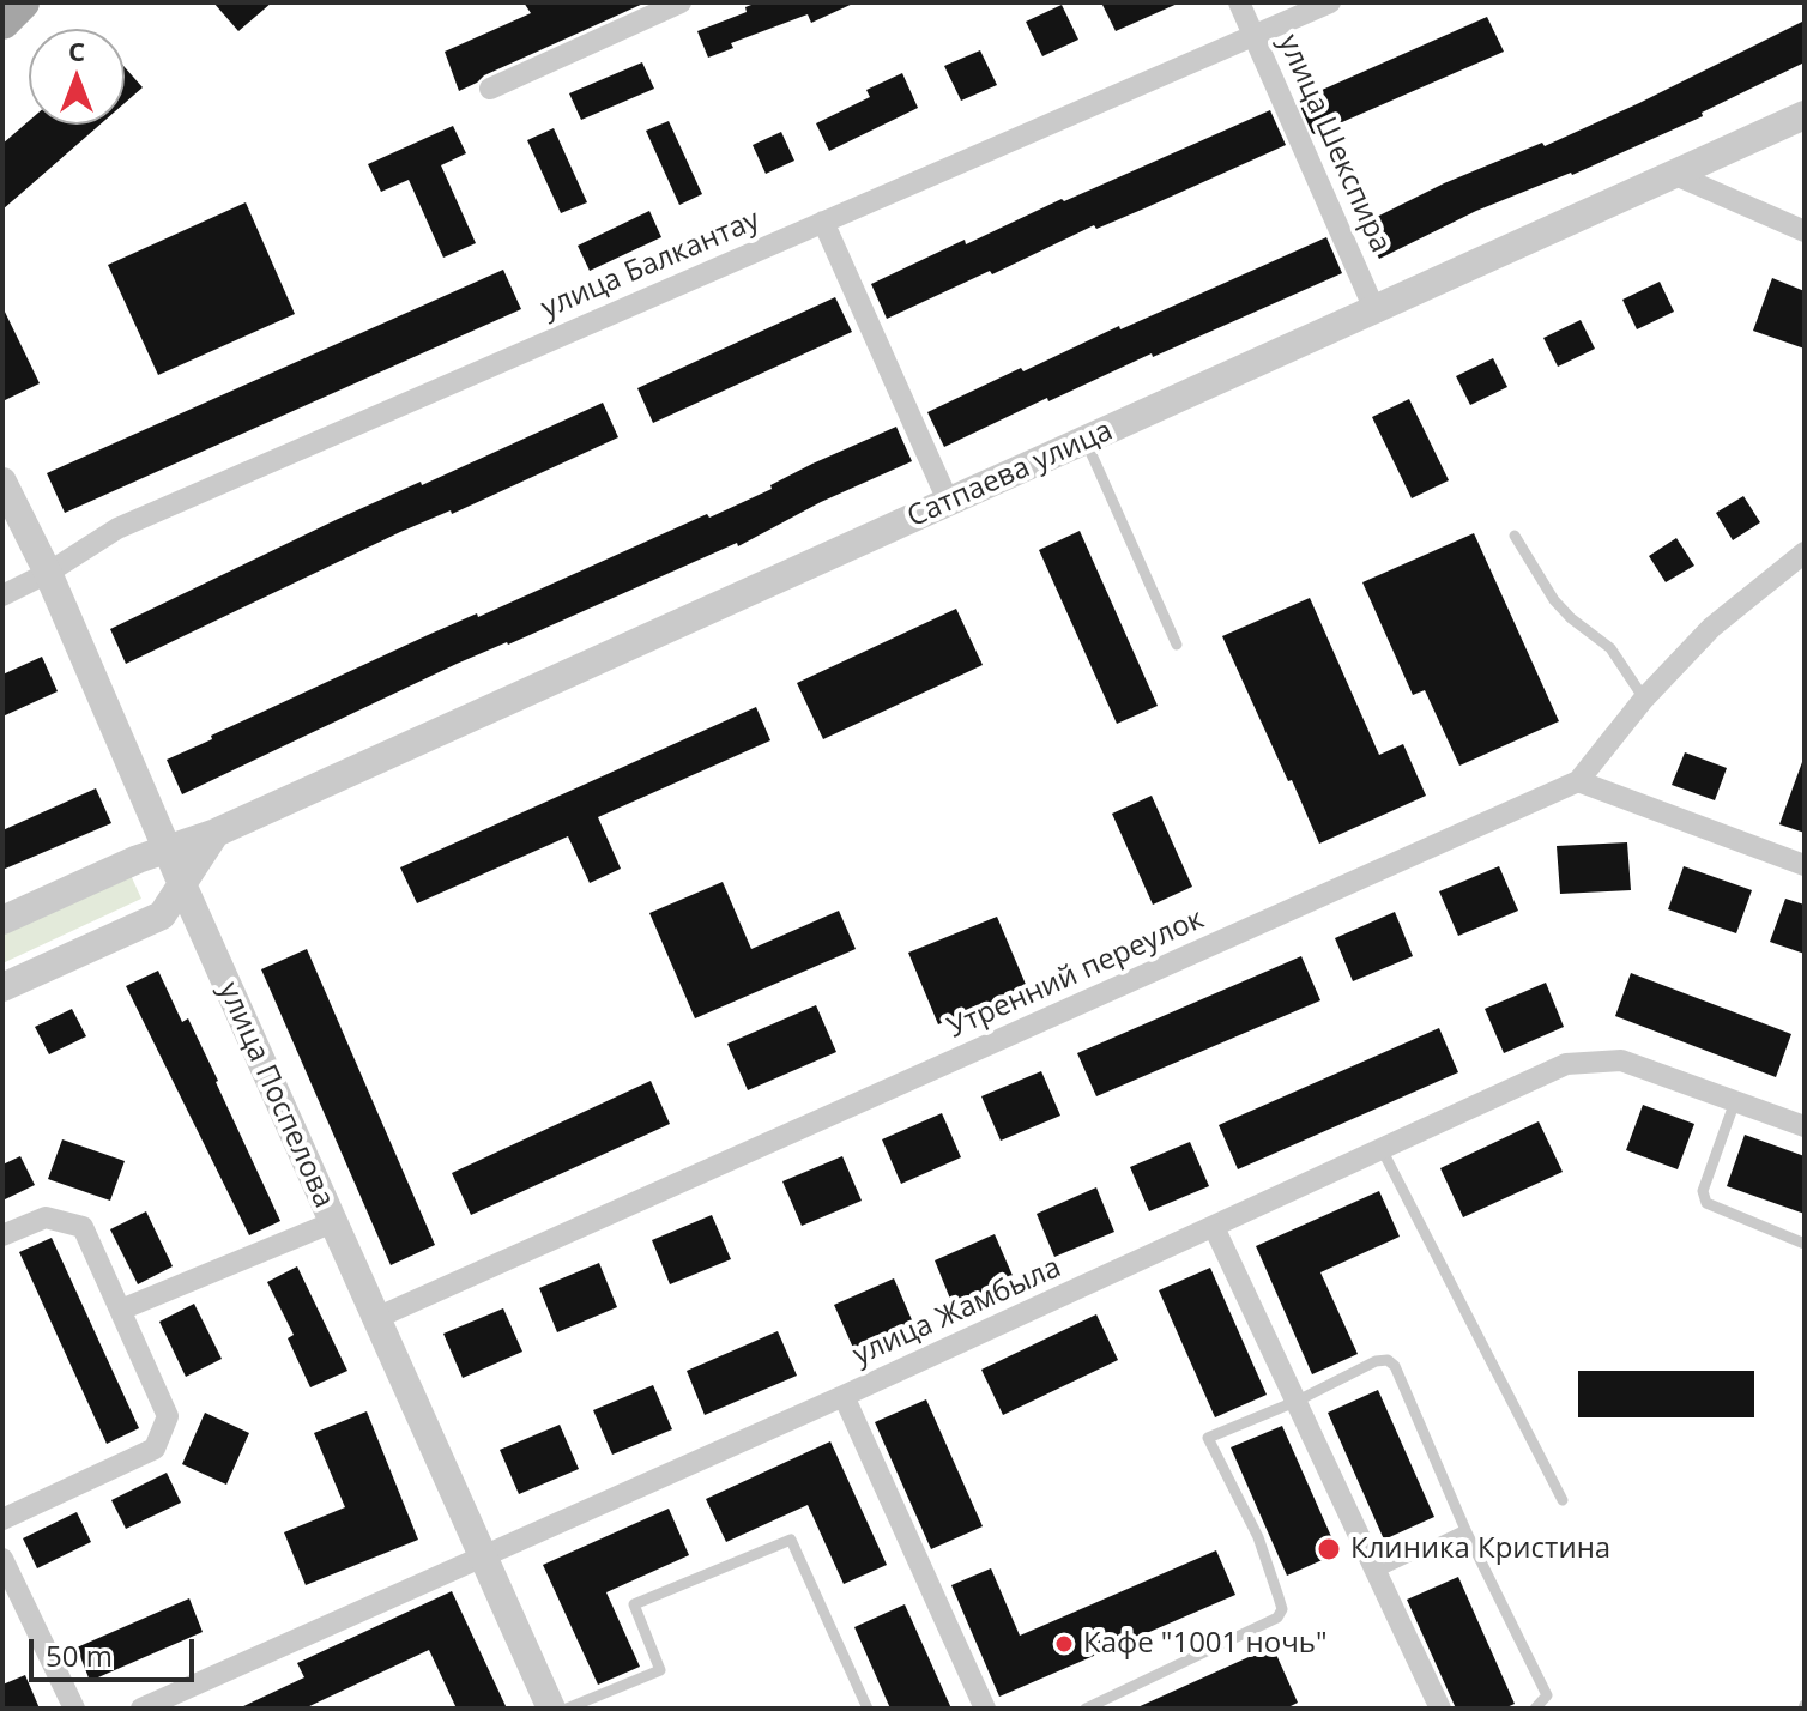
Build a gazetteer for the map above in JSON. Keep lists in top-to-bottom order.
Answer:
{
  "streets": {
    "street": [
      "улица Шекспира",
      "улица Балкантау",
      "Сатпаева улица",
      "Утренний переулок",
      "улица Поспелова",
      "улица Жамбыла"
    ]
  },
  "crossings": [
    ["улица Шекспира", "улица Балкантау"],
    ["улица Шекспира", "Сатпаева улица"],
    ["улица Балкантау", "улица Поспелова"],
    ["Сатпаева улица", "улица Поспелова"],
    ["Утренний переулок", "улица Поспелова"],
    ["улица Поспелова", "улица Жамбыла"]
  ],
  "places": ["Клиника Кристина", "Кафе \"1001 ночь\""],
  "scale_bar": "50 m",
  "north": "top"
}
